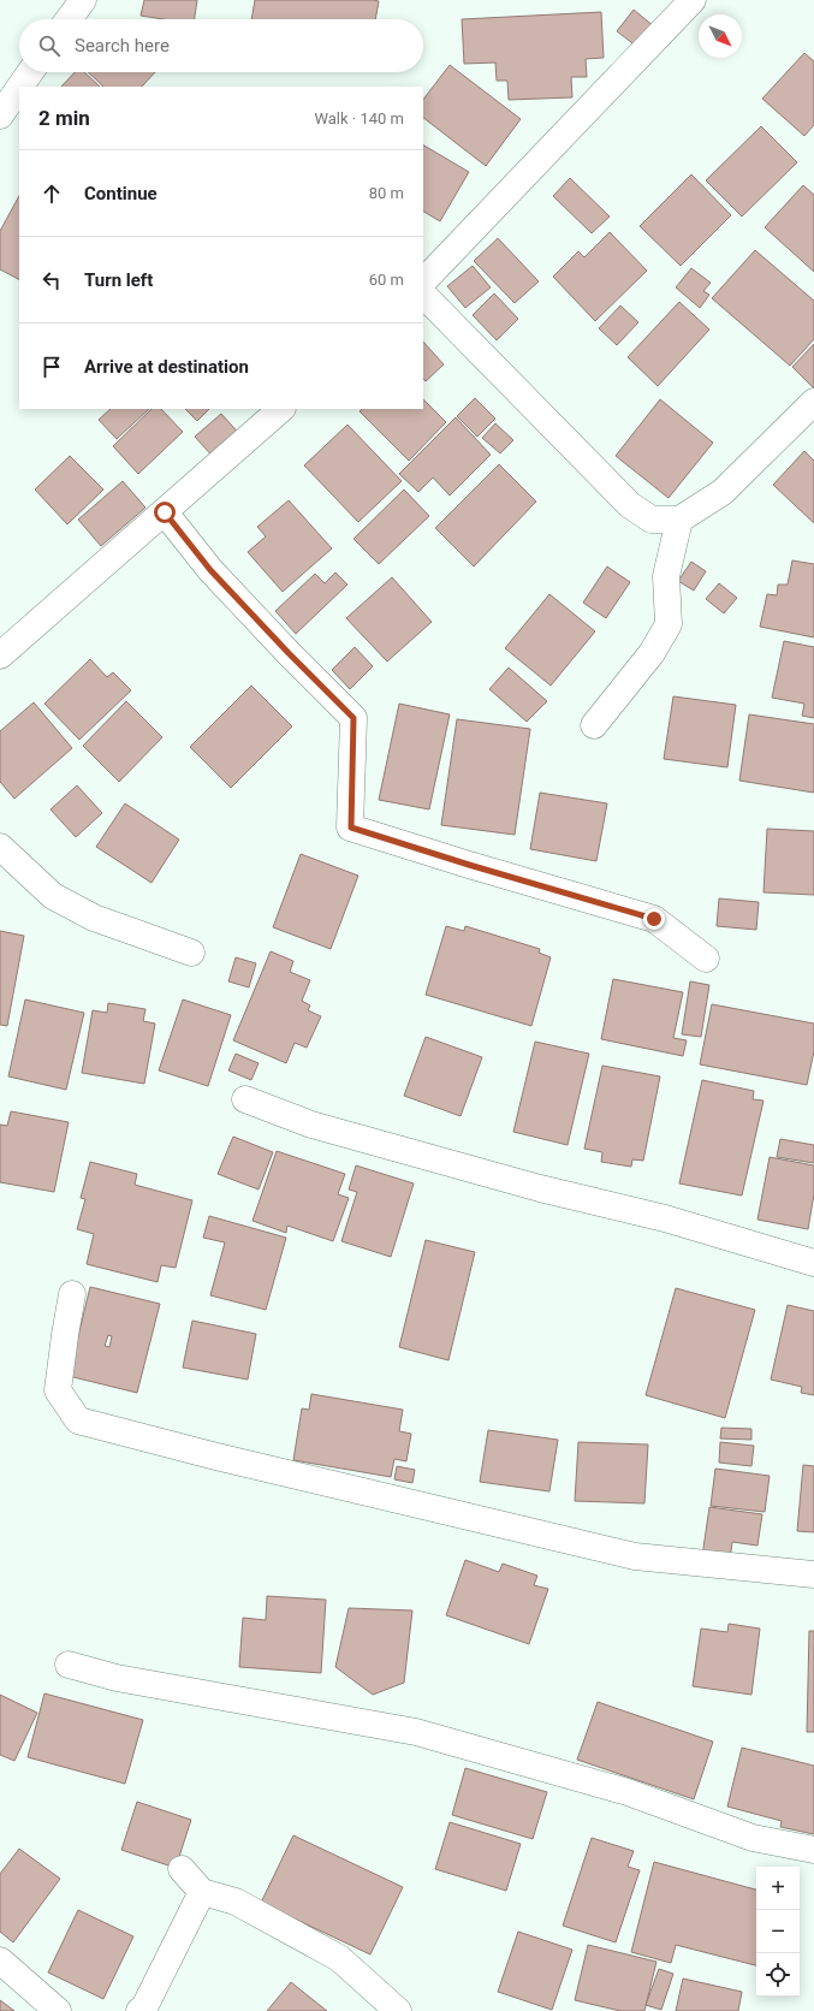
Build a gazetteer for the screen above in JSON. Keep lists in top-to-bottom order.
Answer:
{
  "north": "bottom right",
  "page": {
    "search": "Search here",
    "heading": ["2 min", "Walk · 140 m"],
    "list": [
      ["Continue", "80 m"],
      ["Turn left", "60 m"],
      "Arrive at destination"
    ],
    "map_buttons": ["+", "−"]
  }
}
